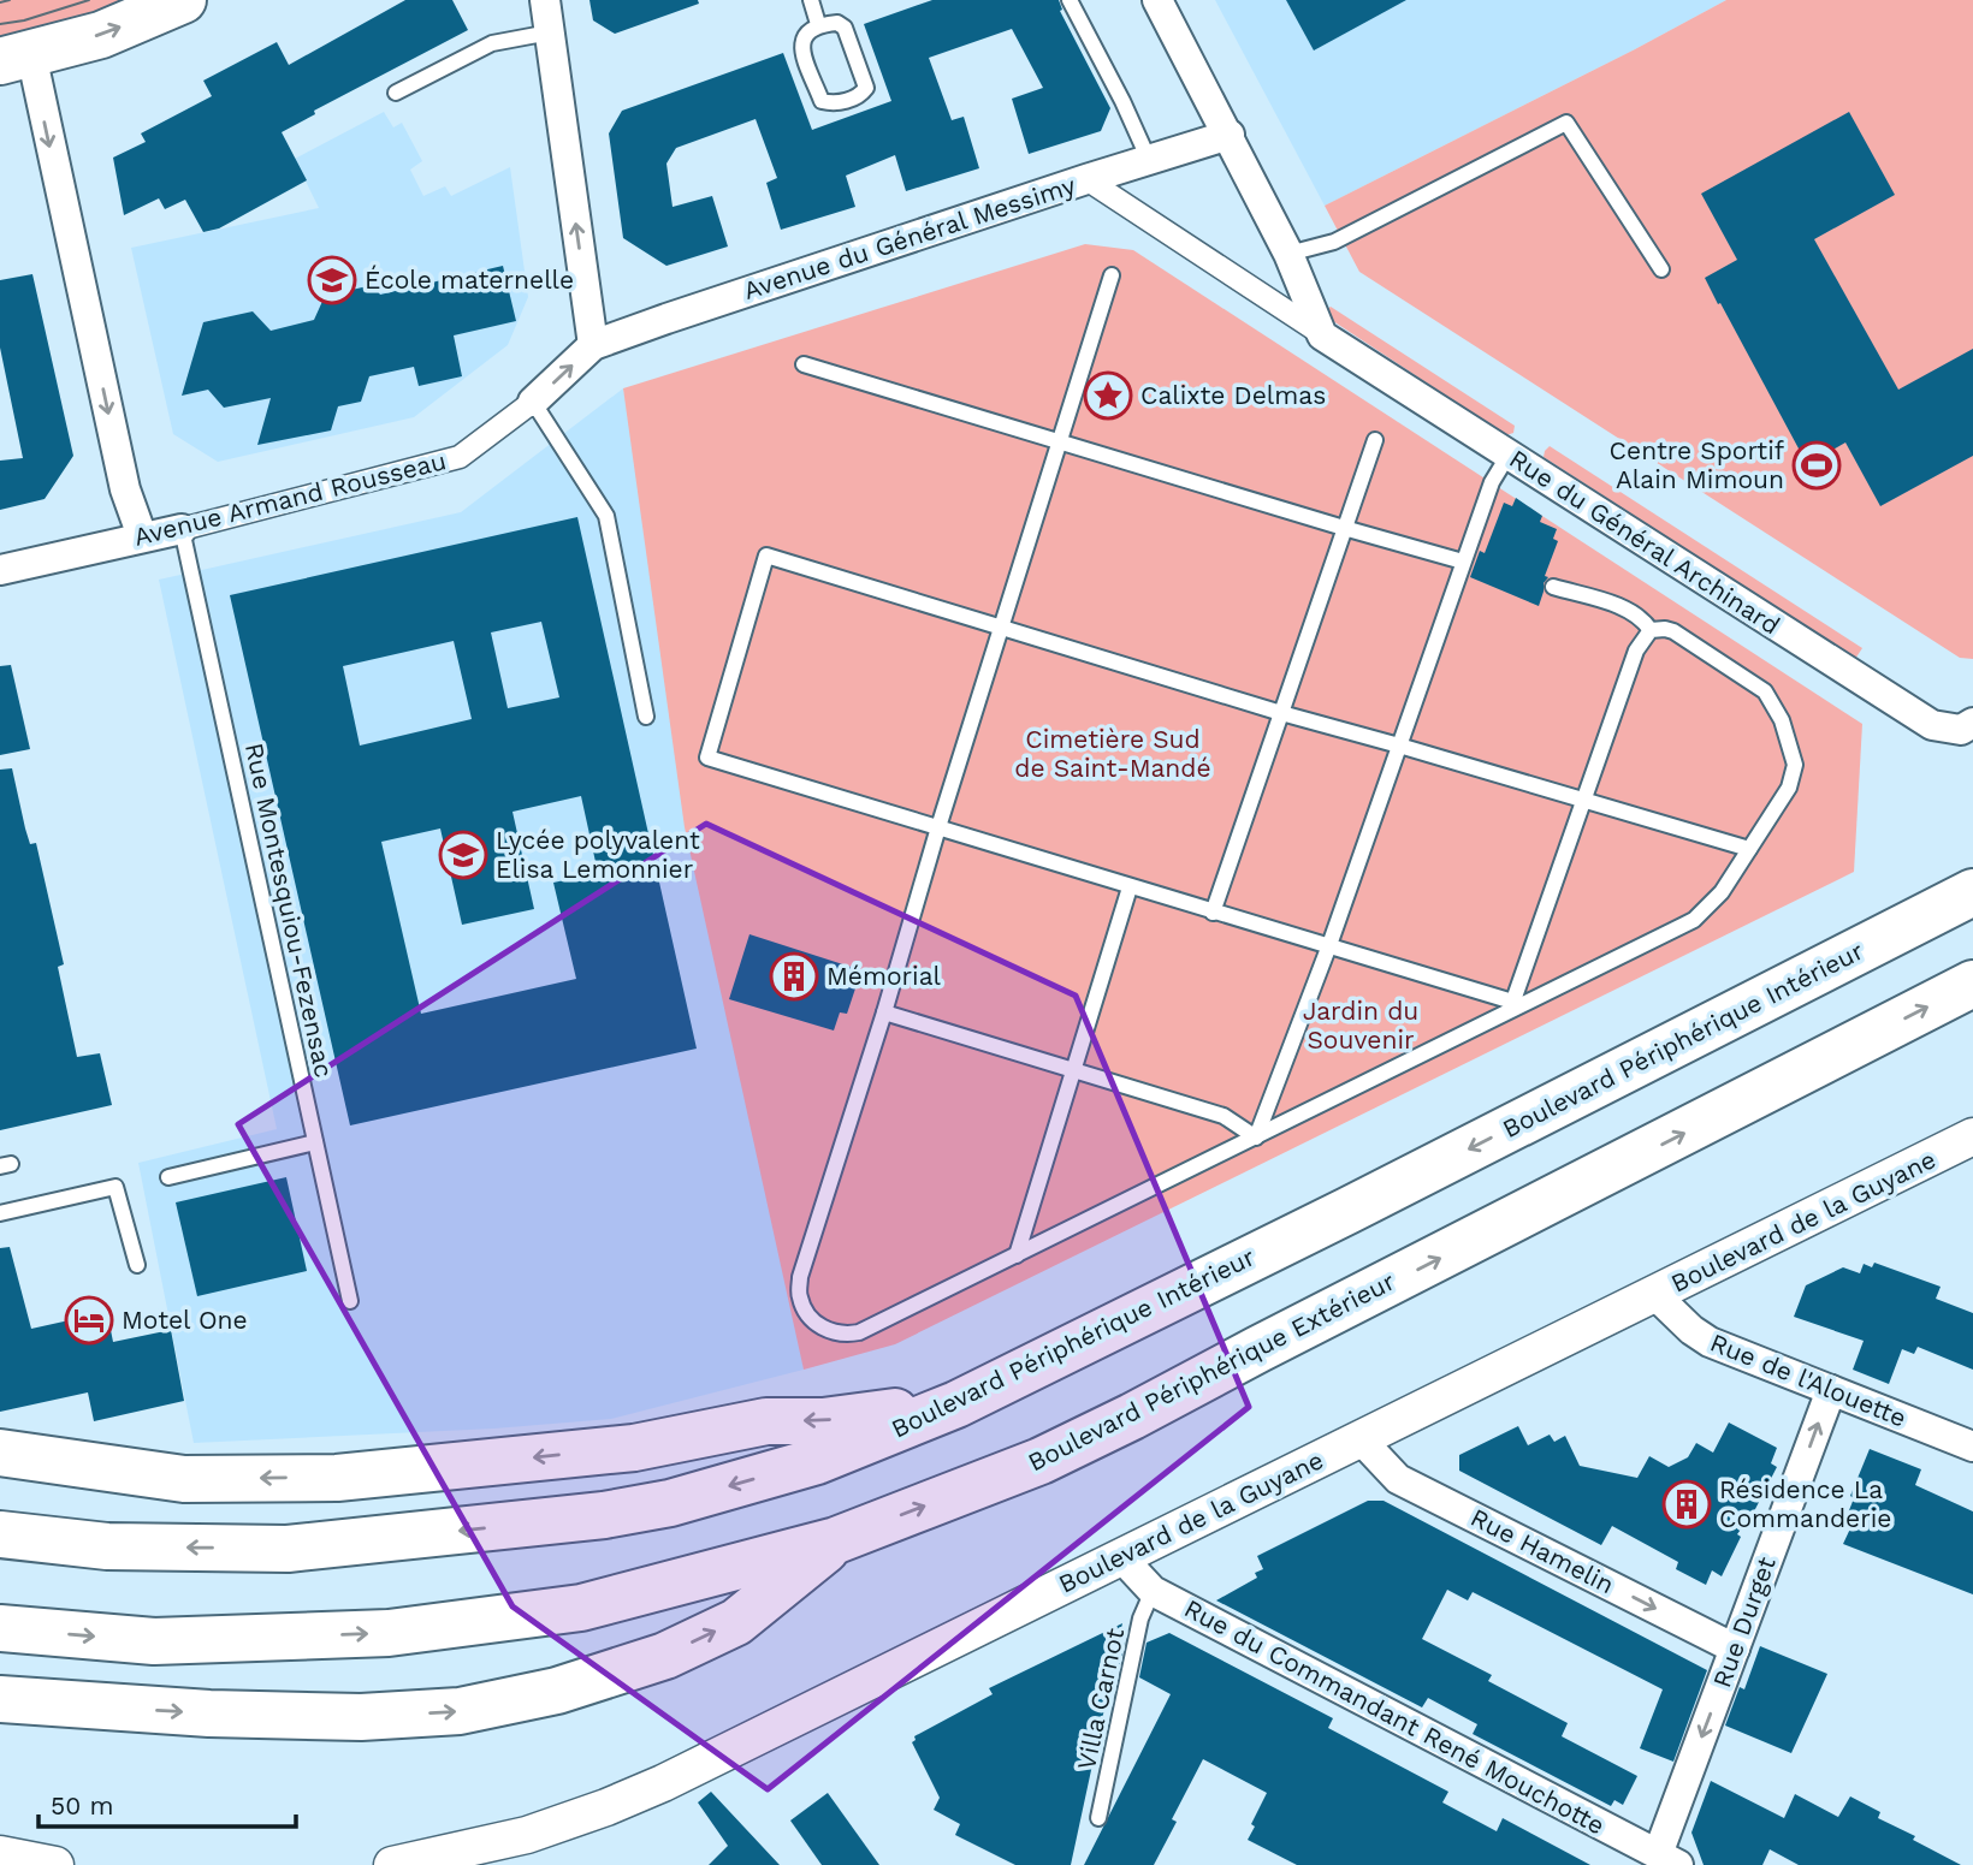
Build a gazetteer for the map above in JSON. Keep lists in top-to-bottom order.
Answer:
{
  "streets": {
    "main road": ["Boulevard Périphérique Intérieur", "Boulevard Périphérique Extérieur"],
    "street": [
      "Avenue du Général Messimy",
      "Avenue Armand Rousseau",
      "Rue du Général Archinard",
      "Boulevard de la Guyane",
      "Rue de l'Alouette",
      "Rue Hamelin",
      "Rue Durget",
      "Rue du Commandant René Mouchotte"
    ],
    "lane": ["Rue Montesquiou-Fezensac", "Villa Carnot"]
  },
  "crossings": [
    ["Avenue du Général Messimy", "Avenue Armand Rousseau"],
    ["Avenue Armand Rousseau", "Rue Montesquiou-Fezensac"],
    ["Boulevard de la Guyane", "Rue de l'Alouette"],
    ["Boulevard de la Guyane", "Rue Hamelin"],
    ["Boulevard de la Guyane", "Rue du Commandant René Mouchotte"],
    ["Rue de l'Alouette", "Rue Durget"],
    ["Rue Hamelin", "Rue Durget"],
    ["Rue Durget", "Rue du Commandant René Mouchotte"],
    ["Villa Carnot", "Rue du Commandant René Mouchotte"]
  ],
  "one_way": ["Rue Hamelin"],
  "parks": ["Cimetière Sud de Saint-Mandé", "Jardin du Souvenir"],
  "places": {
    "school or university": ["École maternelle", "Lycée polyvalent Elisa Lemonnier"],
    "place": ["Calixte Delmas"],
    "sports": ["Centre Sportif Alain Mimoun"],
    "building": ["Mémorial", "Résidence La Commanderie"],
    "hotel": ["Motel One"]
  },
  "scale_bar": "50 m"
}
